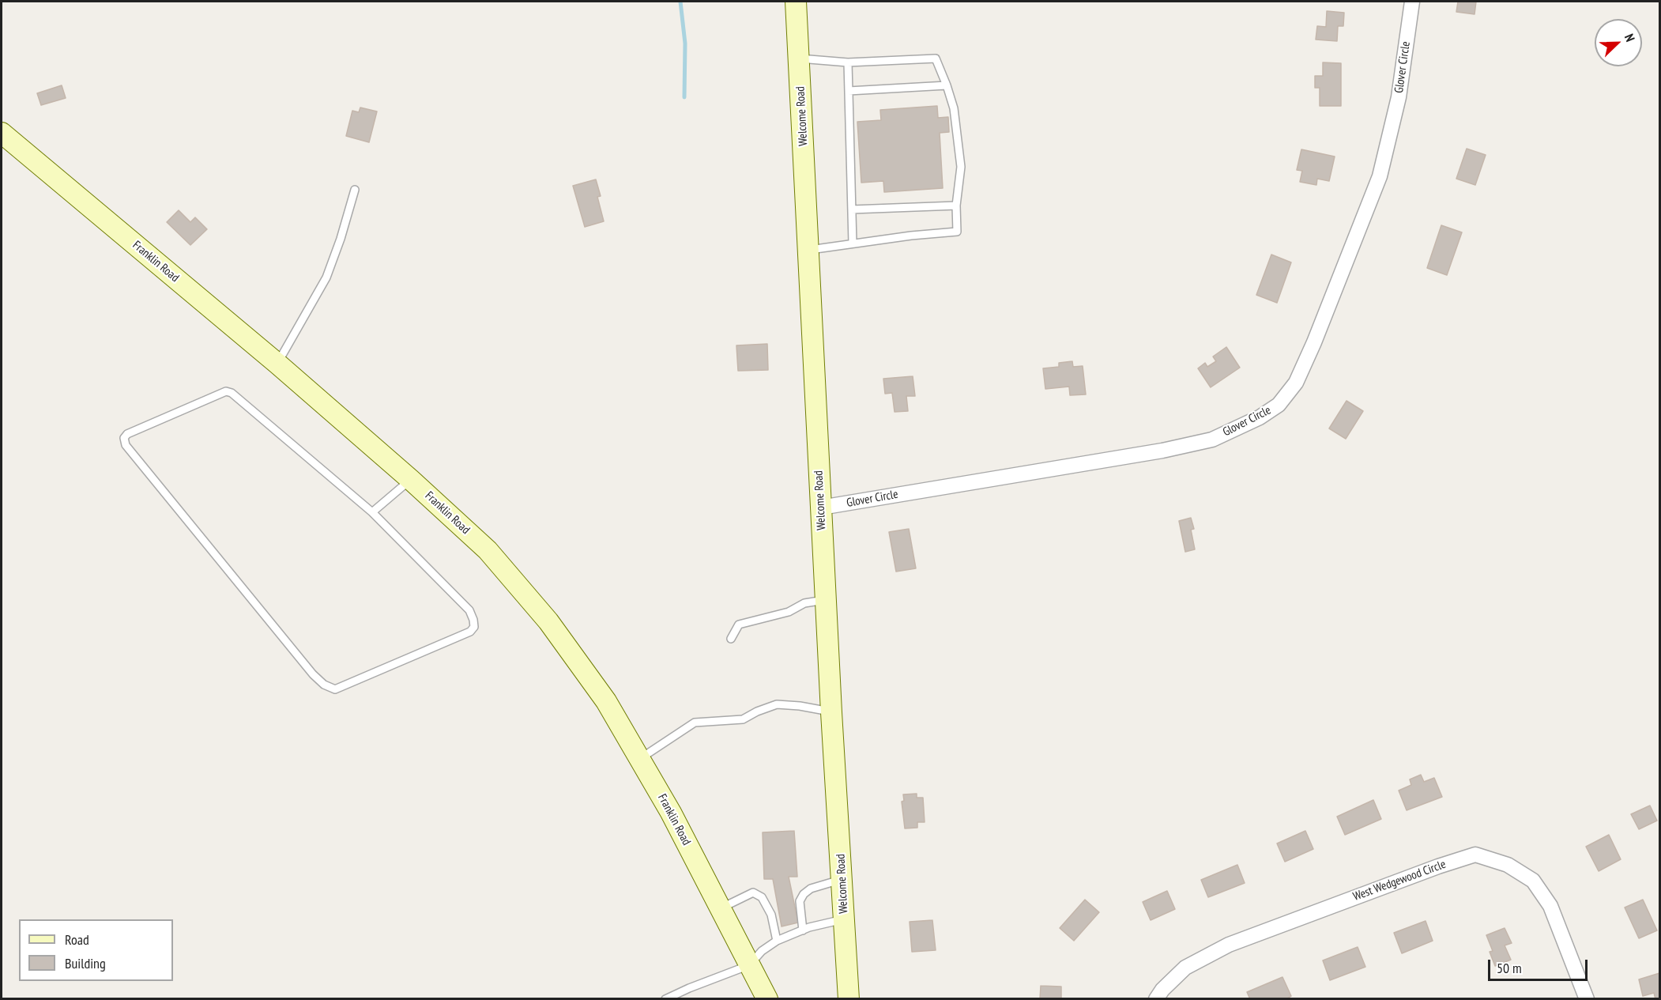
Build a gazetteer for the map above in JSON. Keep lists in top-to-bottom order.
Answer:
{
  "streets": {
    "main road": ["Welcome Road", "Franklin Road"],
    "street": ["Glover Circle", "West Wedgewood Circle"]
  },
  "crossings": [
    ["Glover Circle", "Welcome Road"]
  ],
  "legend": ["Road", "Building"],
  "scale_bar": "50 m",
  "north": "top right"
}
